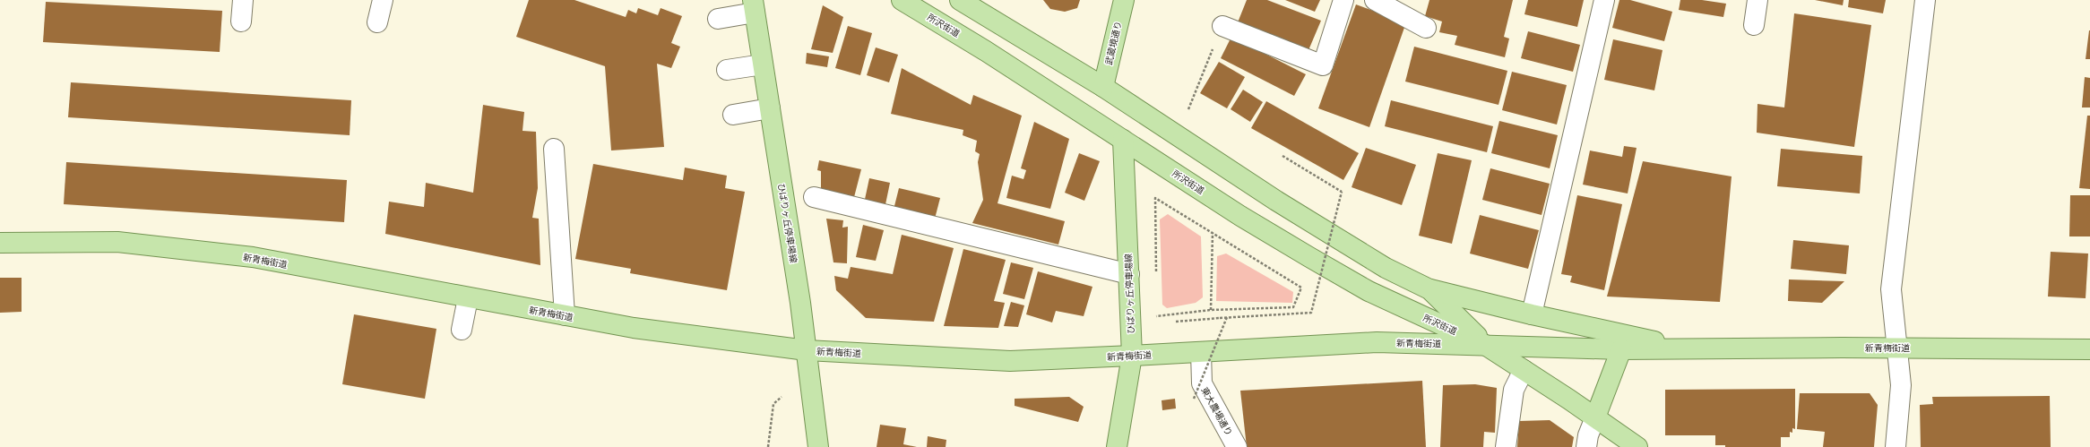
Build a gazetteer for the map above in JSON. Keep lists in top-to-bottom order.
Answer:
{
  "streets": {
    "main road": [
      "所沢街道",
      "武蔵境通り",
      "ひばりヶ丘停車場線",
      "新青梅街道"
    ],
    "street": ["東大農場通り"]
  },
  "crossings": [
    ["所沢街道", "武蔵境通り"],
    ["所沢街道", "ひばりヶ丘停車場線"],
    ["所沢街道", "新青梅街道"],
    ["ひばりヶ丘停車場線", "新青梅街道"],
    ["新青梅街道", "東大農場通り"]
  ]
}
